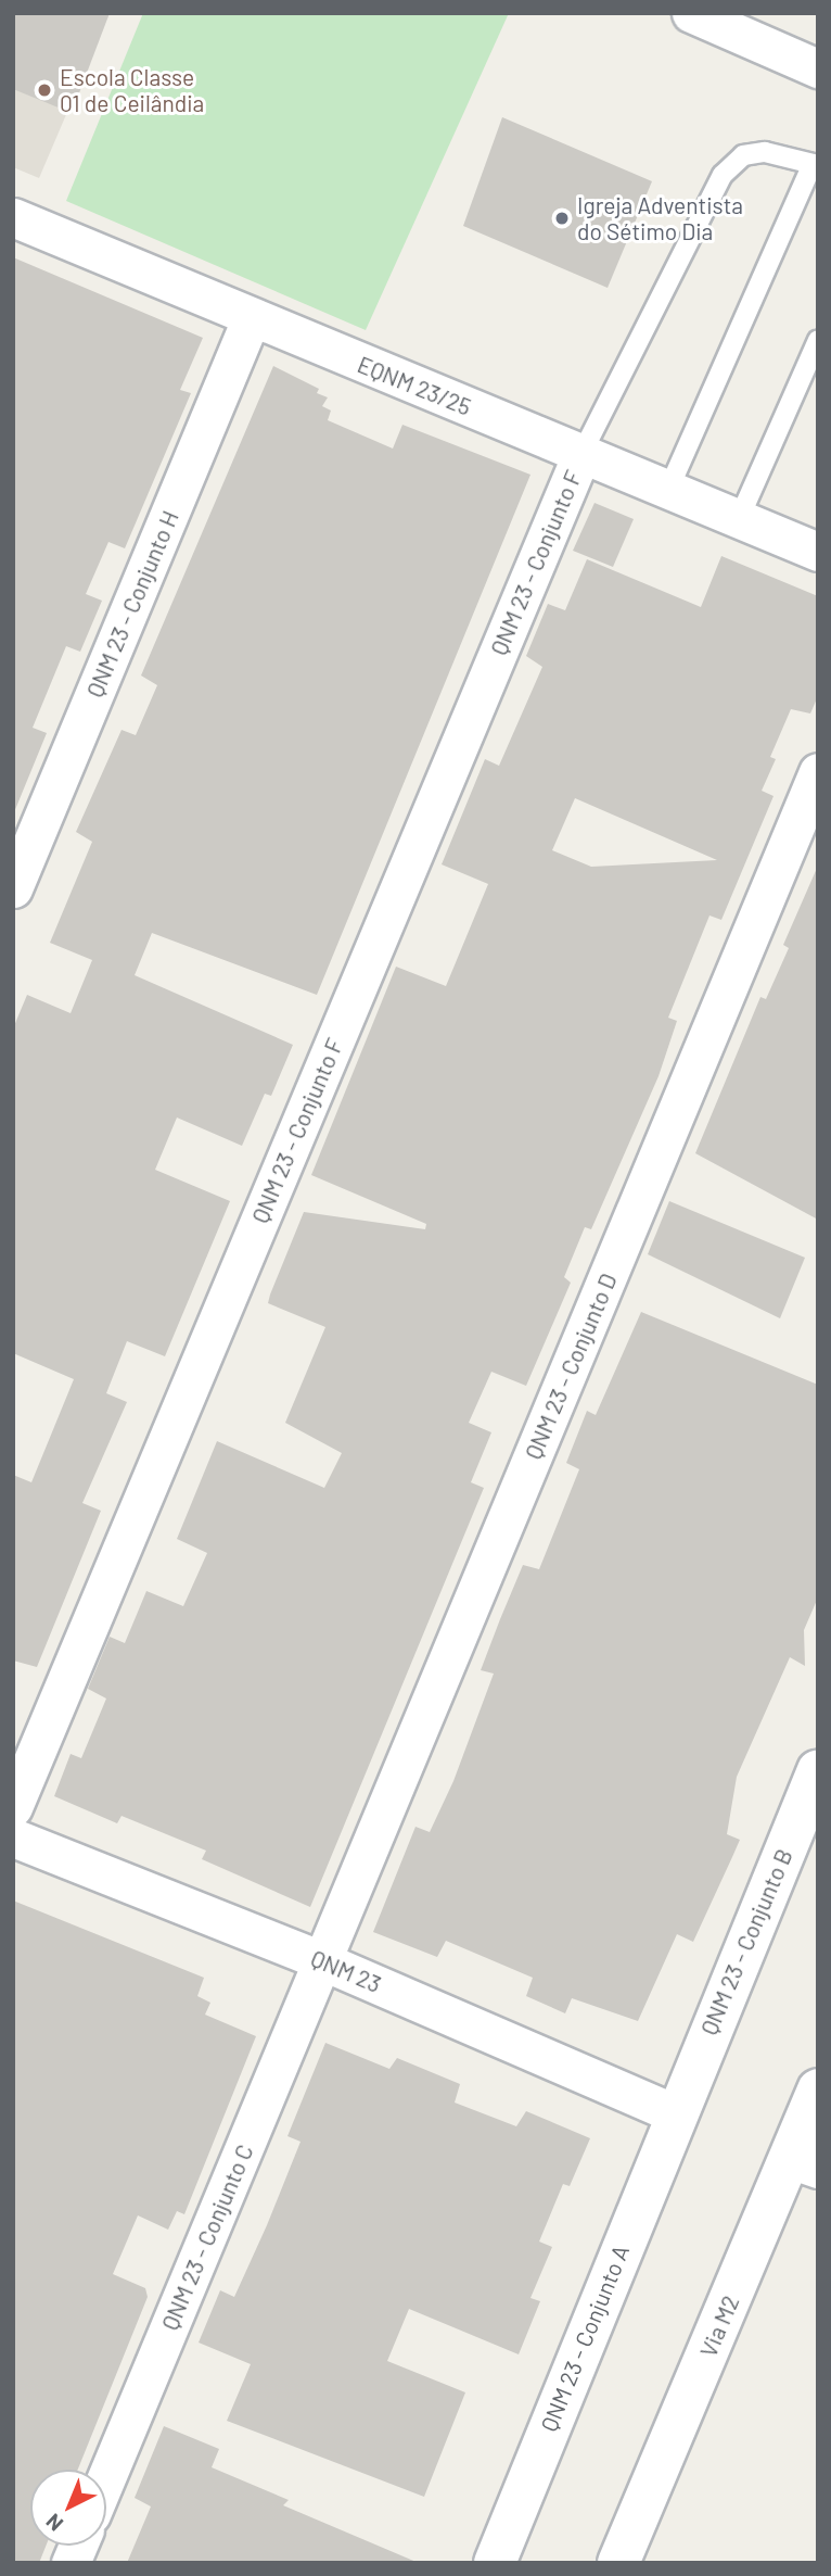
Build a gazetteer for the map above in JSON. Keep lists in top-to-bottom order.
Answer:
{
  "streets": {
    "main road": ["QNM 23 - Conjunto B", "Via M2", "QNM 23 - Conjunto A"],
    "street": [
      "EQNM 23/25",
      "QNM 23 - Conjunto F",
      "QNM 23 - Conjunto H",
      "QNM 23 - Conjunto D",
      "QNM 23",
      "QNM 23 - Conjunto C"
    ]
  },
  "crossings": [
    ["EQNM 23/25", "QNM 23 - Conjunto F"],
    ["EQNM 23/25", "QNM 23 - Conjunto H"],
    ["QNM 23 - Conjunto D", "QNM 23"],
    ["QNM 23 - Conjunto D", "QNM 23 - Conjunto C"],
    ["QNM 23 - Conjunto B", "QNM 23"],
    ["QNM 23 - Conjunto B", "QNM 23 - Conjunto A"],
    ["QNM 23", "QNM 23 - Conjunto C"],
    ["QNM 23", "QNM 23 - Conjunto A"]
  ],
  "places": ["Escola Classe 01 de Ceilândia", "Igreja Adventista do Sétimo Dia"],
  "north": "bottom left"
}
